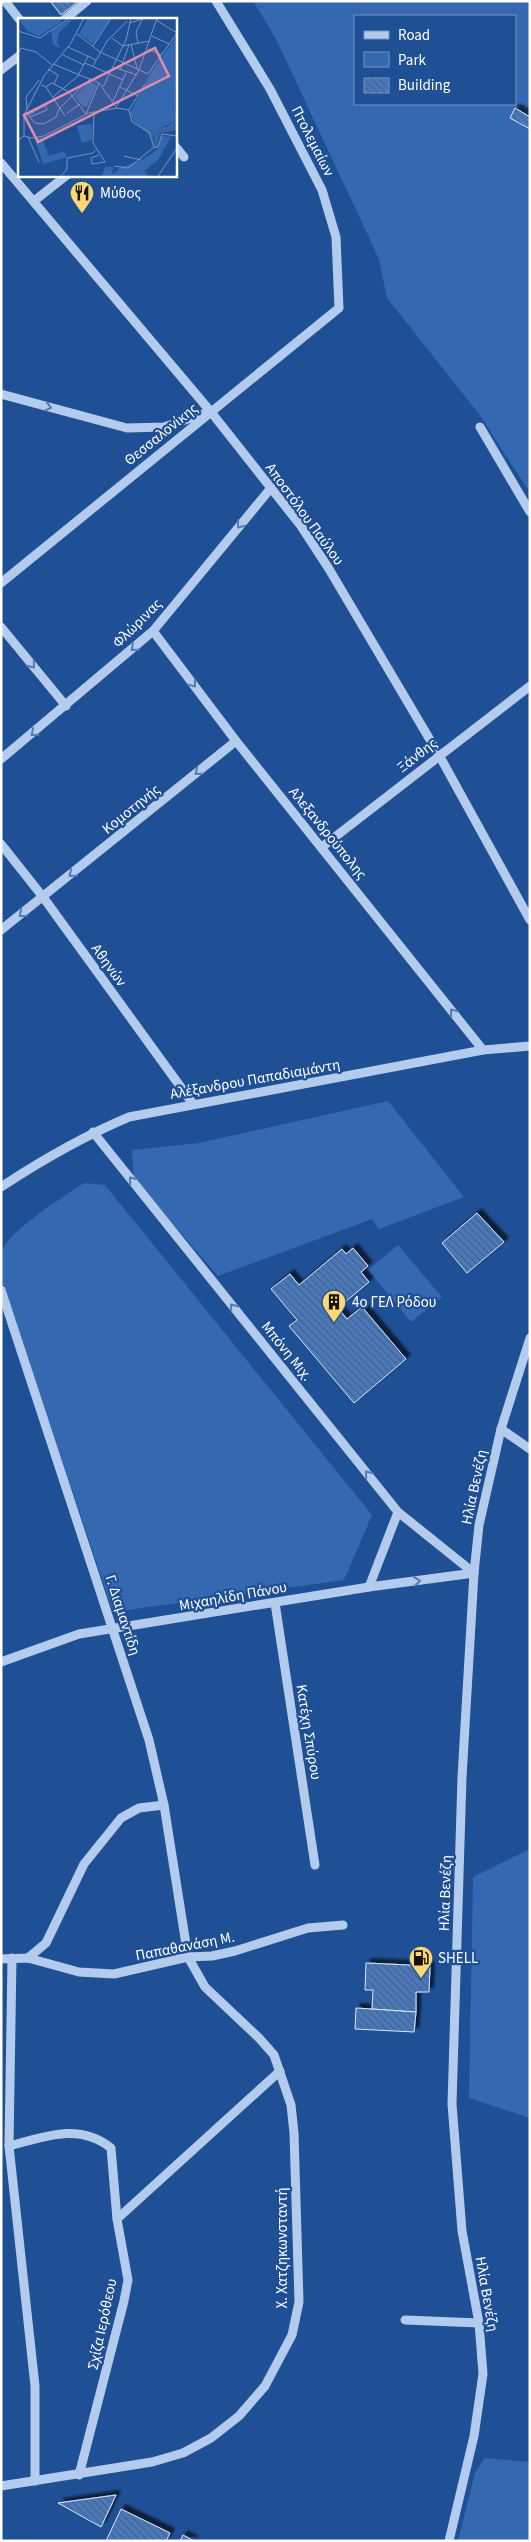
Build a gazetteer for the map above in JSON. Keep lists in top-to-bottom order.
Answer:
{
  "streets": {
    "street": [
      "Πτολεμαίων",
      "Θεσσαλονίκης",
      "Αποστόλου Παύλου",
      "Φλώρινας",
      "Ξάνθης",
      "Κομοτηνής",
      "Αλεξανδρούπολης",
      "Αθηνών",
      "Αλέξανδρου Παπαδιαμάντη",
      "Μπόνη Μιχ.",
      "Ηλία Βενέζη",
      "Μιχαηλίδη Πάνου",
      "Γ. Διαμαντίδη",
      "Κατέχη Σπύρου",
      "Παπαθανάση Μ.",
      "Χ. Χατζηκωνσταντή",
      "Σχίζα Ιερόθεου"
    ]
  },
  "crossings": [
    ["Πτολεμαίων", "Θεσσαλονίκης"],
    ["Θεσσαλονίκης", "Αποστόλου Παύλου"],
    ["Αποστόλου Παύλου", "Φλώρινας"],
    ["Αποστόλου Παύλου", "Ξάνθης"],
    ["Φλώρινας", "Αλεξανδρούπολης"],
    ["Ξάνθης", "Αλεξανδρούπολης"],
    ["Κομοτηνής", "Αλεξανδρούπολης"],
    ["Κομοτηνής", "Αθηνών"],
    ["Αλεξανδρούπολης", "Αλέξανδρου Παπαδιαμάντη"],
    ["Αθηνών", "Αλέξανδρου Παπαδιαμάντη"],
    ["Αλέξανδρου Παπαδιαμάντη", "Μπόνη Μιχ."],
    ["Μπόνη Μιχ.", "Ηλία Βενέζη"],
    ["Μπόνη Μιχ.", "Μιχαηλίδη Πάνου"],
    ["Ηλία Βενέζη", "Μιχαηλίδη Πάνου"],
    ["Μιχαηλίδη Πάνου", "Γ. Διαμαντίδη"],
    ["Μιχαηλίδη Πάνου", "Κατέχη Σπύρου"],
    ["Γ. Διαμαντίδη", "Παπαθανάση Μ."],
    ["Γ. Διαμαντίδη", "Χ. Χατζηκωνσταντή"],
    ["Παπαθανάση Μ.", "Χ. Χατζηκωνσταντή"],
    ["Χ. Χατζηκωνσταντή", "Σχίζα Ιερόθεου"]
  ],
  "one_way": ["Φλώρινας", "Κομοτηνής", "Μπόνη Μιχ."],
  "places": {
    "restaurant": ["Μύθος"],
    "building": ["4ο ΓΕΛ Ρόδου"],
    "fuel station": ["SHELL"]
  },
  "legend": ["Road", "Park", "Building"]
}
